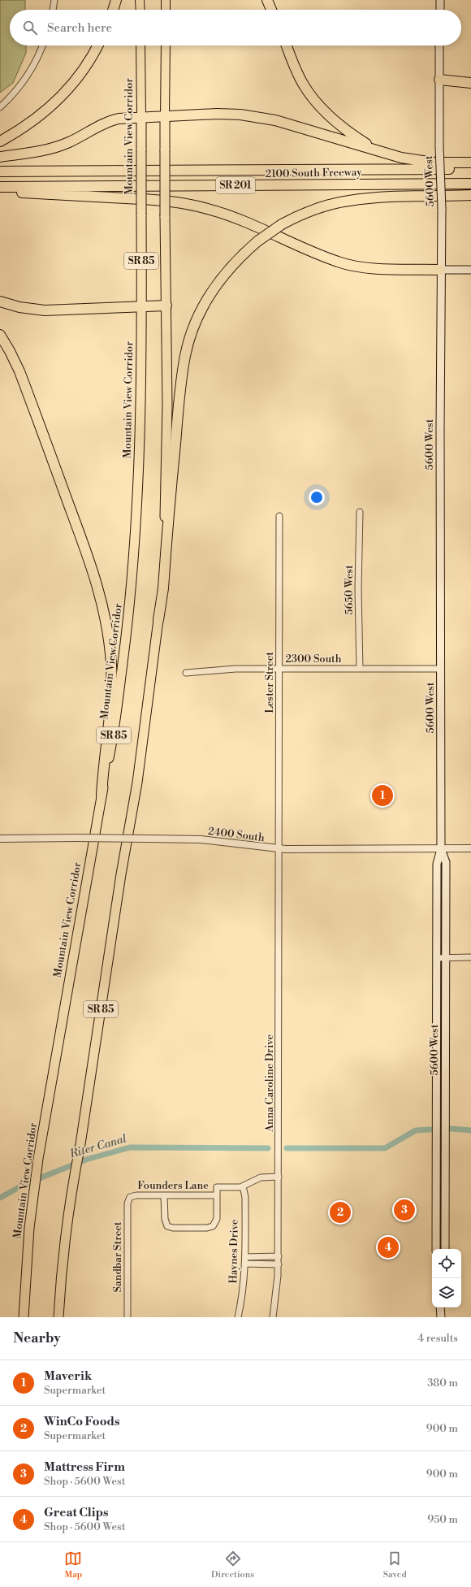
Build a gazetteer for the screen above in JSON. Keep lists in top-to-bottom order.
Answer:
{
  "streets": {
    "highway": [
      "Mountain View Corridor",
      "2100 South Freeway",
      "SR 201",
      "SR 85"
    ],
    "main road": ["5600 West"],
    "street": [
      "5650 West",
      "2300 South",
      "Lester Street",
      "2400 South",
      "Anna Caroline Drive",
      "Founders Lane",
      "Haynes Drive",
      "Sandbar Street"
    ]
  },
  "crossings": [
    ["5600 West", "2300 South"],
    ["5600 West", "2400 South"],
    ["5650 West", "2300 South"],
    ["2300 South", "Lester Street"],
    ["Lester Street", "2400 South"],
    ["Lester Street", "Anna Caroline Drive"],
    ["2400 South", "Anna Caroline Drive"],
    ["Anna Caroline Drive", "Founders Lane"],
    ["Founders Lane", "Haynes Drive"],
    ["Founders Lane", "Sandbar Street"]
  ],
  "water": ["Riter Canal"],
  "page": {
    "search": "Search here",
    "pins": [
      "1",
      "3",
      "2",
      "4"
    ],
    "heading": ["Nearby", "4 results"],
    "list": [
      {
        "mark": "1",
        "name": "Maverik",
        "note": "Supermarket",
        "value": "380 m"
      },
      {
        "mark": "2",
        "name": "WinCo Foods",
        "note": "Supermarket",
        "value": "900 m"
      },
      {
        "mark": "3",
        "name": "Mattress Firm",
        "note": "Shop · 5600 West",
        "value": "900 m"
      },
      {
        "mark": "4",
        "name": "Great Clips",
        "note": "Shop · 5600 West",
        "value": "950 m"
      }
    ],
    "nav": ["Map", "Directions", "Saved"]
  }
}
